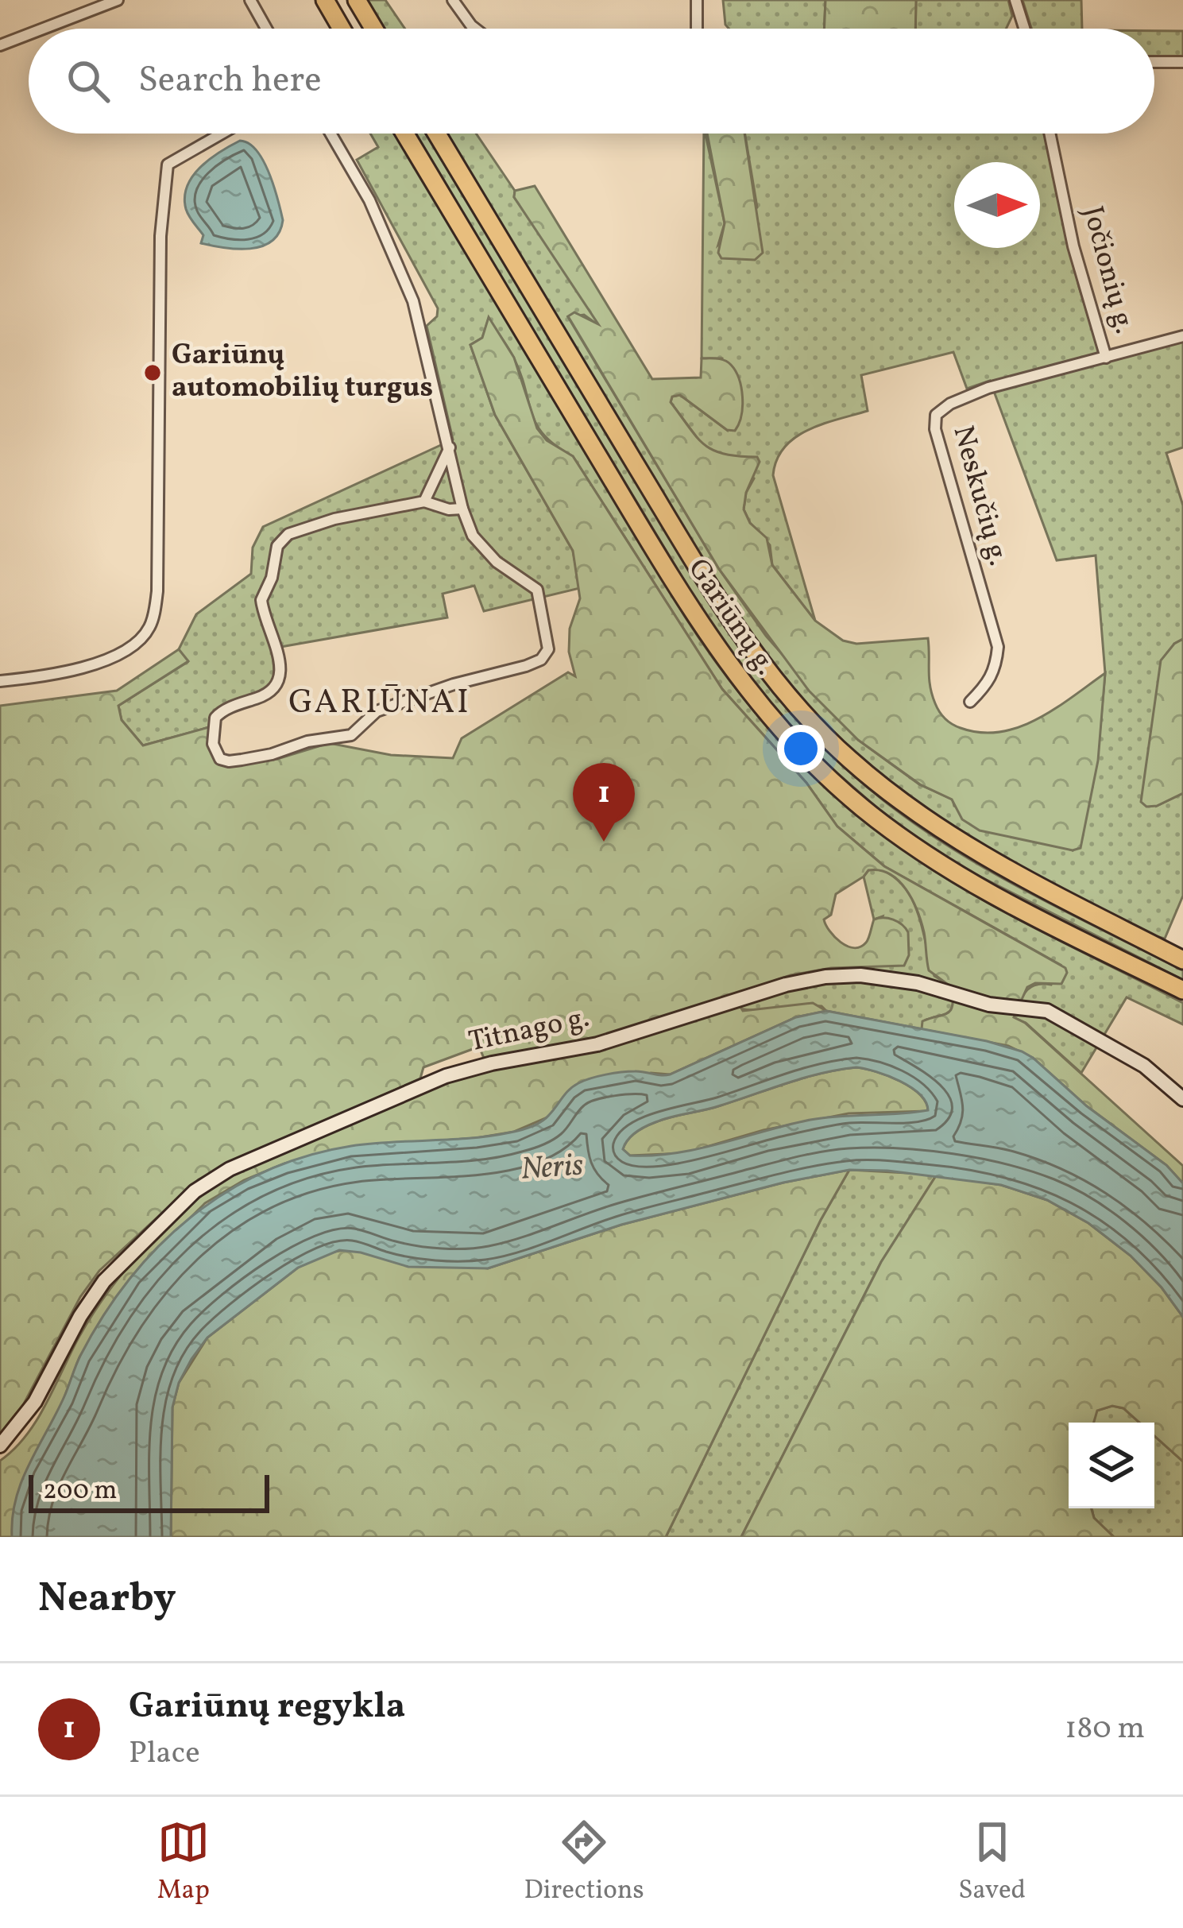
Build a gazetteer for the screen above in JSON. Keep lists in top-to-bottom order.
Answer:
{
  "streets": {
    "highway": ["Gariūnų g."],
    "street": ["Jočionių g.", "Neskučių g.", "Titnago g."]
  },
  "crossings": [
    ["Jočionių g.", "Neskučių g."]
  ],
  "districts": ["GARIŪNAI"],
  "water": ["Neris"],
  "places": ["Gariūnų automobilių turgus"],
  "scale_bar": "200 m",
  "north": "right",
  "page": {
    "search": "Search here",
    "pins": "1",
    "scale": "200 m",
    "heading": "Nearby",
    "list": [
      {
        "mark": "1",
        "name": "Gariūnų regykla",
        "note": "Place",
        "value": "180 m"
      }
    ],
    "nav": ["Map", "Directions", "Saved"]
  }
}
